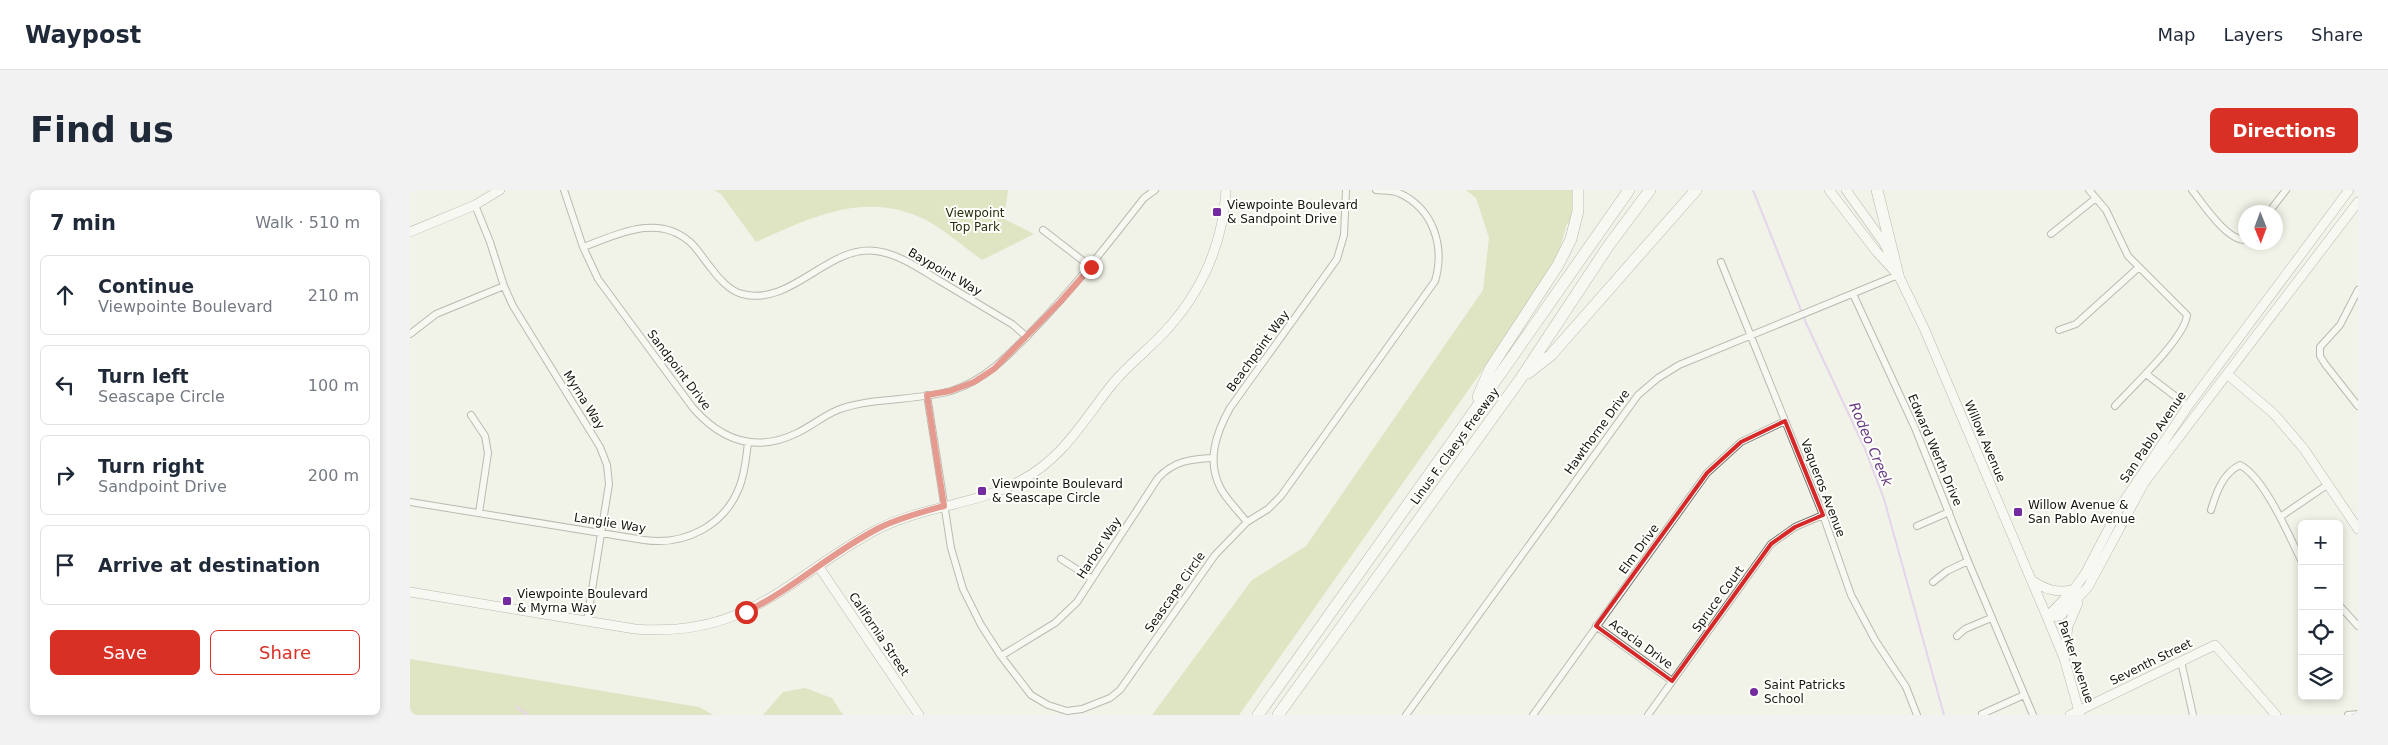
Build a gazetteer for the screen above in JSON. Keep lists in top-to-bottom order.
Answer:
{
  "streets": {
    "highway": ["Linus F. Claeys Freeway"],
    "main road": [
      "San Pablo Avenue",
      "Willow Avenue",
      "California Street",
      "Parker Avenue",
      "Seventh Street"
    ],
    "street": [
      "Baypoint Way",
      "Beachpoint Way",
      "Sandpoint Drive",
      "Myrna Way",
      "Hawthorne Drive",
      "Edward Werth Drive",
      "Vaqueros Avenue",
      "Langlie Way",
      "Harbor Way",
      "Elm Drive",
      "Seascape Circle",
      "Spruce Court",
      "Acacia Drive"
    ]
  },
  "crossings": [
    ["Baypoint Way", "Sandpoint Drive"],
    ["Beachpoint Way", "Harbor Way"],
    ["Beachpoint Way", "Seascape Circle"],
    ["Sandpoint Drive", "Langlie Way"],
    ["Sandpoint Drive", "Seascape Circle"],
    ["Myrna Way", "Langlie Way"],
    ["Hawthorne Drive", "Willow Avenue"],
    ["Hawthorne Drive", "Edward Werth Drive"],
    ["Hawthorne Drive", "Vaqueros Avenue"],
    ["San Pablo Avenue", "Willow Avenue"],
    ["San Pablo Avenue", "Parker Avenue"],
    ["Willow Avenue", "Parker Avenue"],
    ["Vaqueros Avenue", "Elm Drive"],
    ["Vaqueros Avenue", "Spruce Court"],
    ["Harbor Way", "Seascape Circle"],
    ["Elm Drive", "Acacia Drive"],
    ["Spruce Court", "Acacia Drive"],
    ["Parker Avenue", "Seventh Street"]
  ],
  "water": ["Rodeo Creek"],
  "parks": ["Viewpoint Top Park"],
  "places": {
    "transit": [
      "Viewpointe Boulevard & Sandpoint Drive",
      "Viewpointe Boulevard & Seascape Circle",
      "Willow Avenue & San Pablo Avenue",
      "Viewpointe Boulevard & Myrna Way"
    ],
    "other": ["Saint Patricks School"]
  },
  "north": "bottom",
  "page": {
    "header": "Waypost",
    "nav": ["Map", "Layers", "Share"],
    "buttons": [
      "Directions",
      ["Save", "Share"]
    ],
    "title": "Find us",
    "heading": ["7 min", "Walk · 510 m"],
    "list": [
      ["Continue", "Viewpointe Boulevard", "210 m"],
      ["Turn left", "Seascape Circle", "100 m"],
      ["Turn right", "Sandpoint Drive", "200 m"],
      "Arrive at destination"
    ],
    "map_buttons": ["+", "−"]
  }
}
